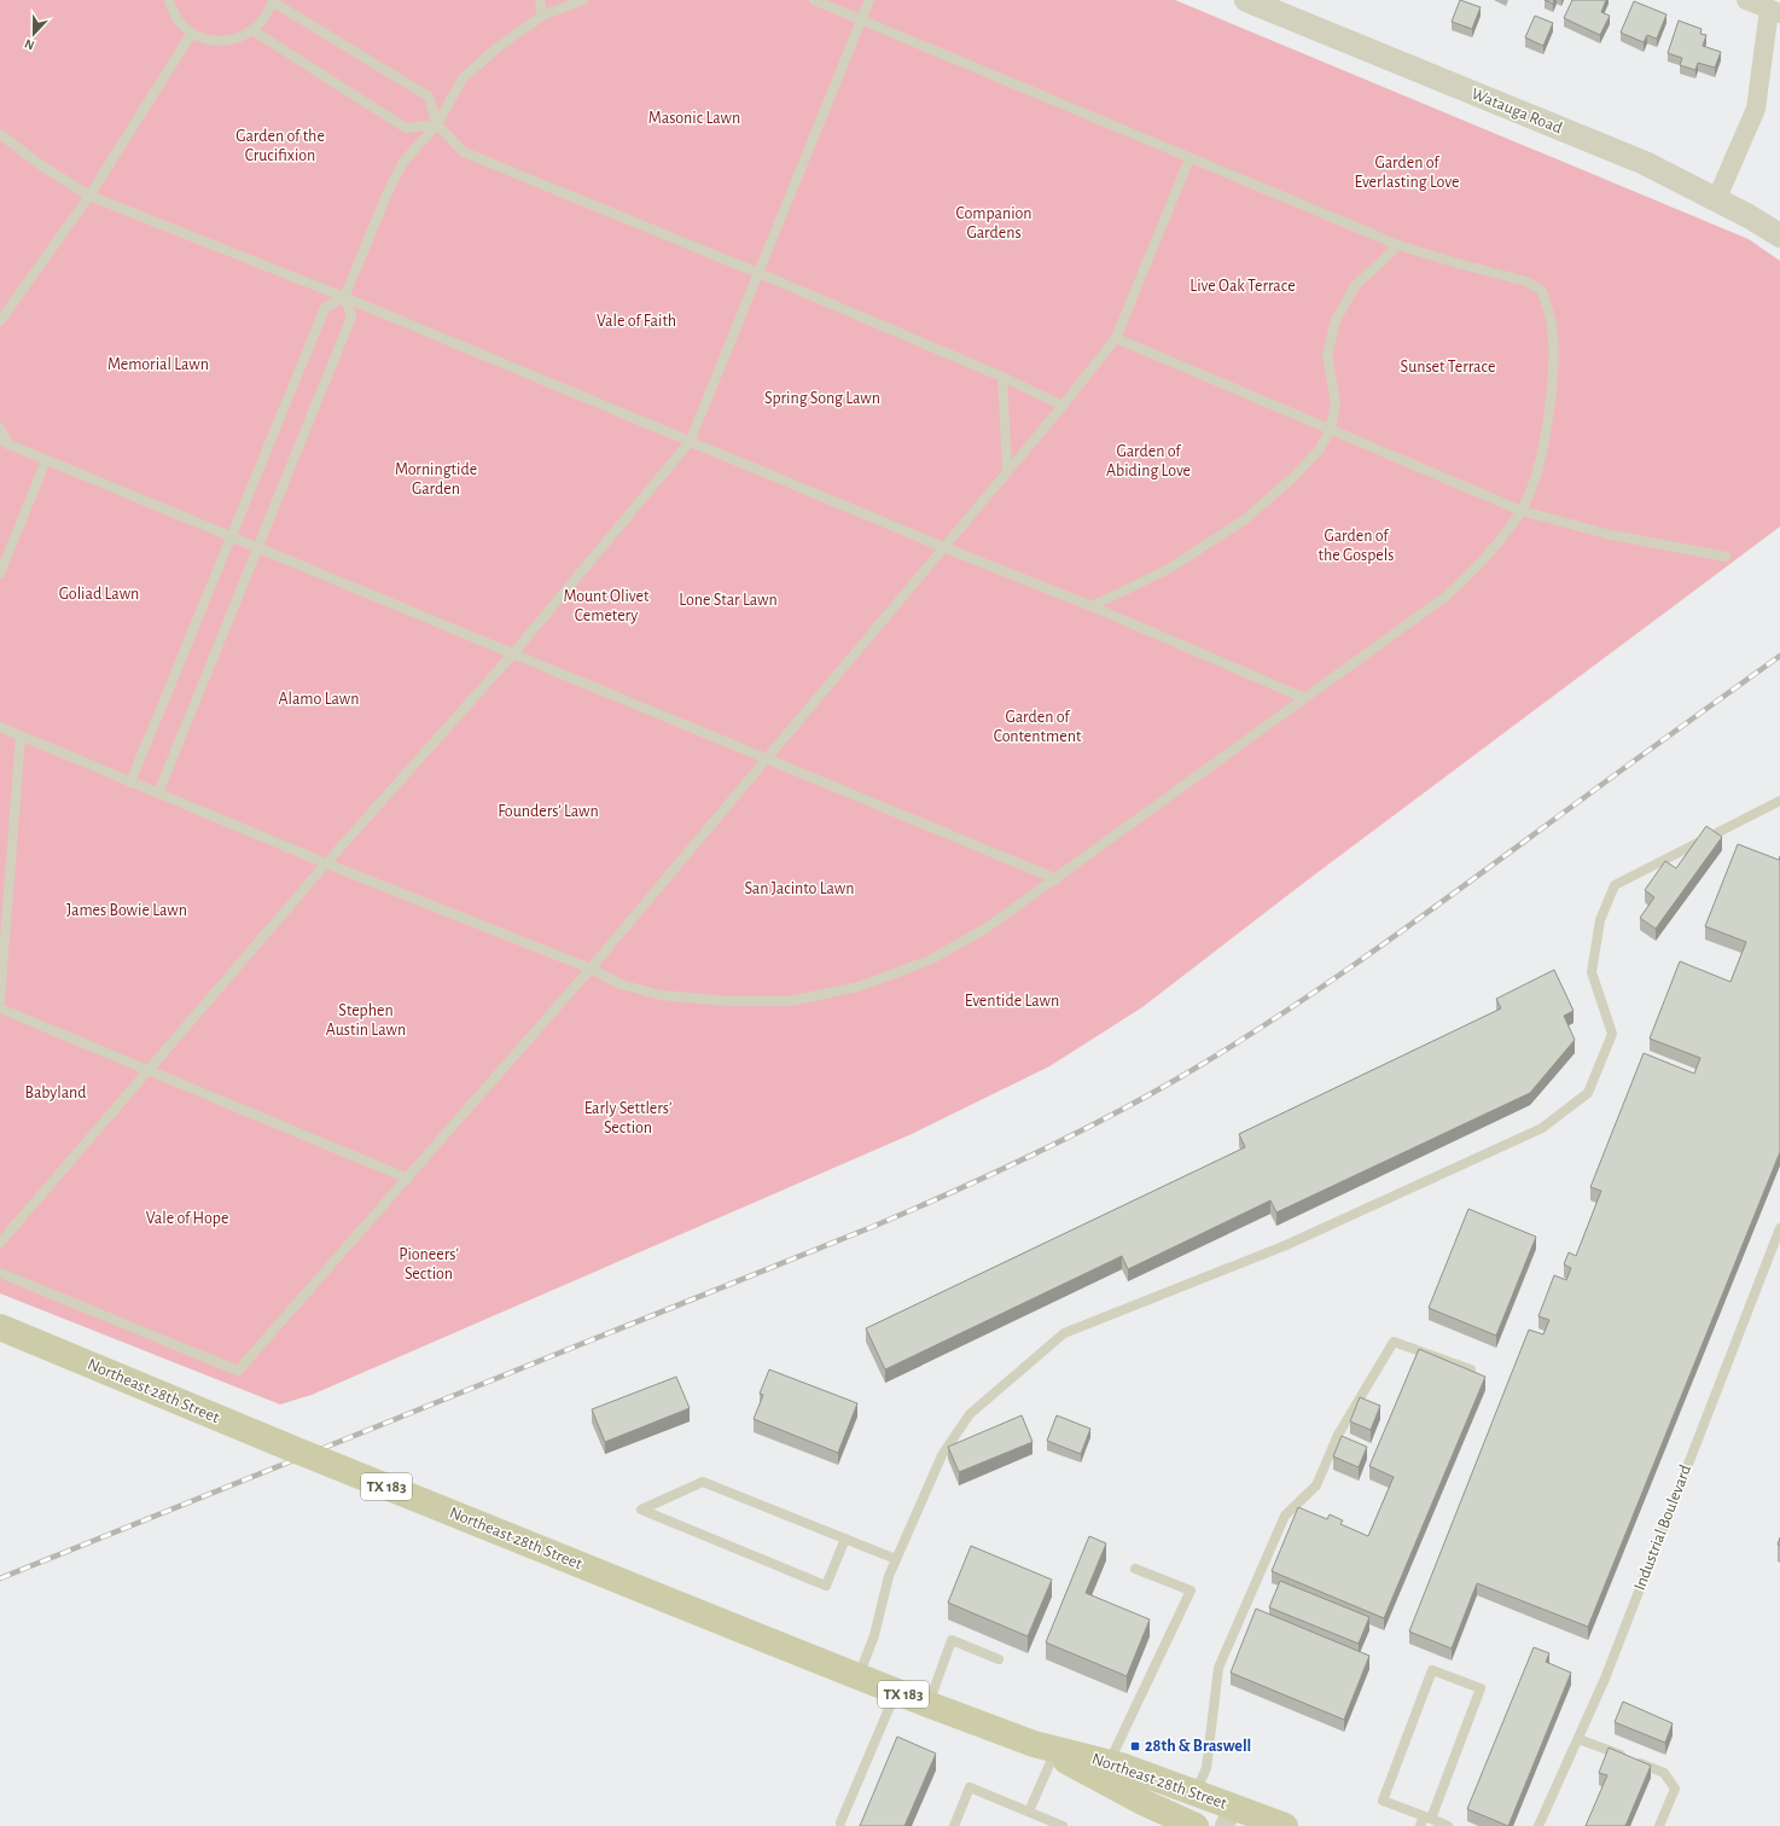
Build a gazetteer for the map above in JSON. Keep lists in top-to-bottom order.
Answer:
{
  "streets": {
    "main road": ["Northeast 28th Street", "TX 183"],
    "street": ["Watauga Road"],
    "lane": ["Industrial Boulevard"]
  },
  "parks": [
    "Masonic Lawn",
    "Garden of the Crucifixion",
    "Garden of Everlasting Love",
    "Companion Gardens",
    "Live Oak Terrace",
    "Vale of Faith",
    "Memorial Lawn",
    "Sunset Terrace",
    "Spring Song Lawn",
    "Garden of Abiding Love",
    "Morningtide Garden",
    "Garden of the Gospels",
    "Goliad Lawn",
    "Mount Olivet Cemetery",
    "Lone Star Lawn",
    "Alamo Lawn",
    "Garden of Contentment",
    "Founders’ Lawn",
    "San Jacinto Lawn",
    "James Bowie Lawn",
    "Eventide Lawn",
    "Stephen Austin Lawn",
    "Babyland",
    "Early Settlers’ Section",
    "Vale of Hope",
    "Pioneers’ Section"
  ],
  "places": {
    "transit": ["28th & Braswell"]
  },
  "north": "bottom"
}
